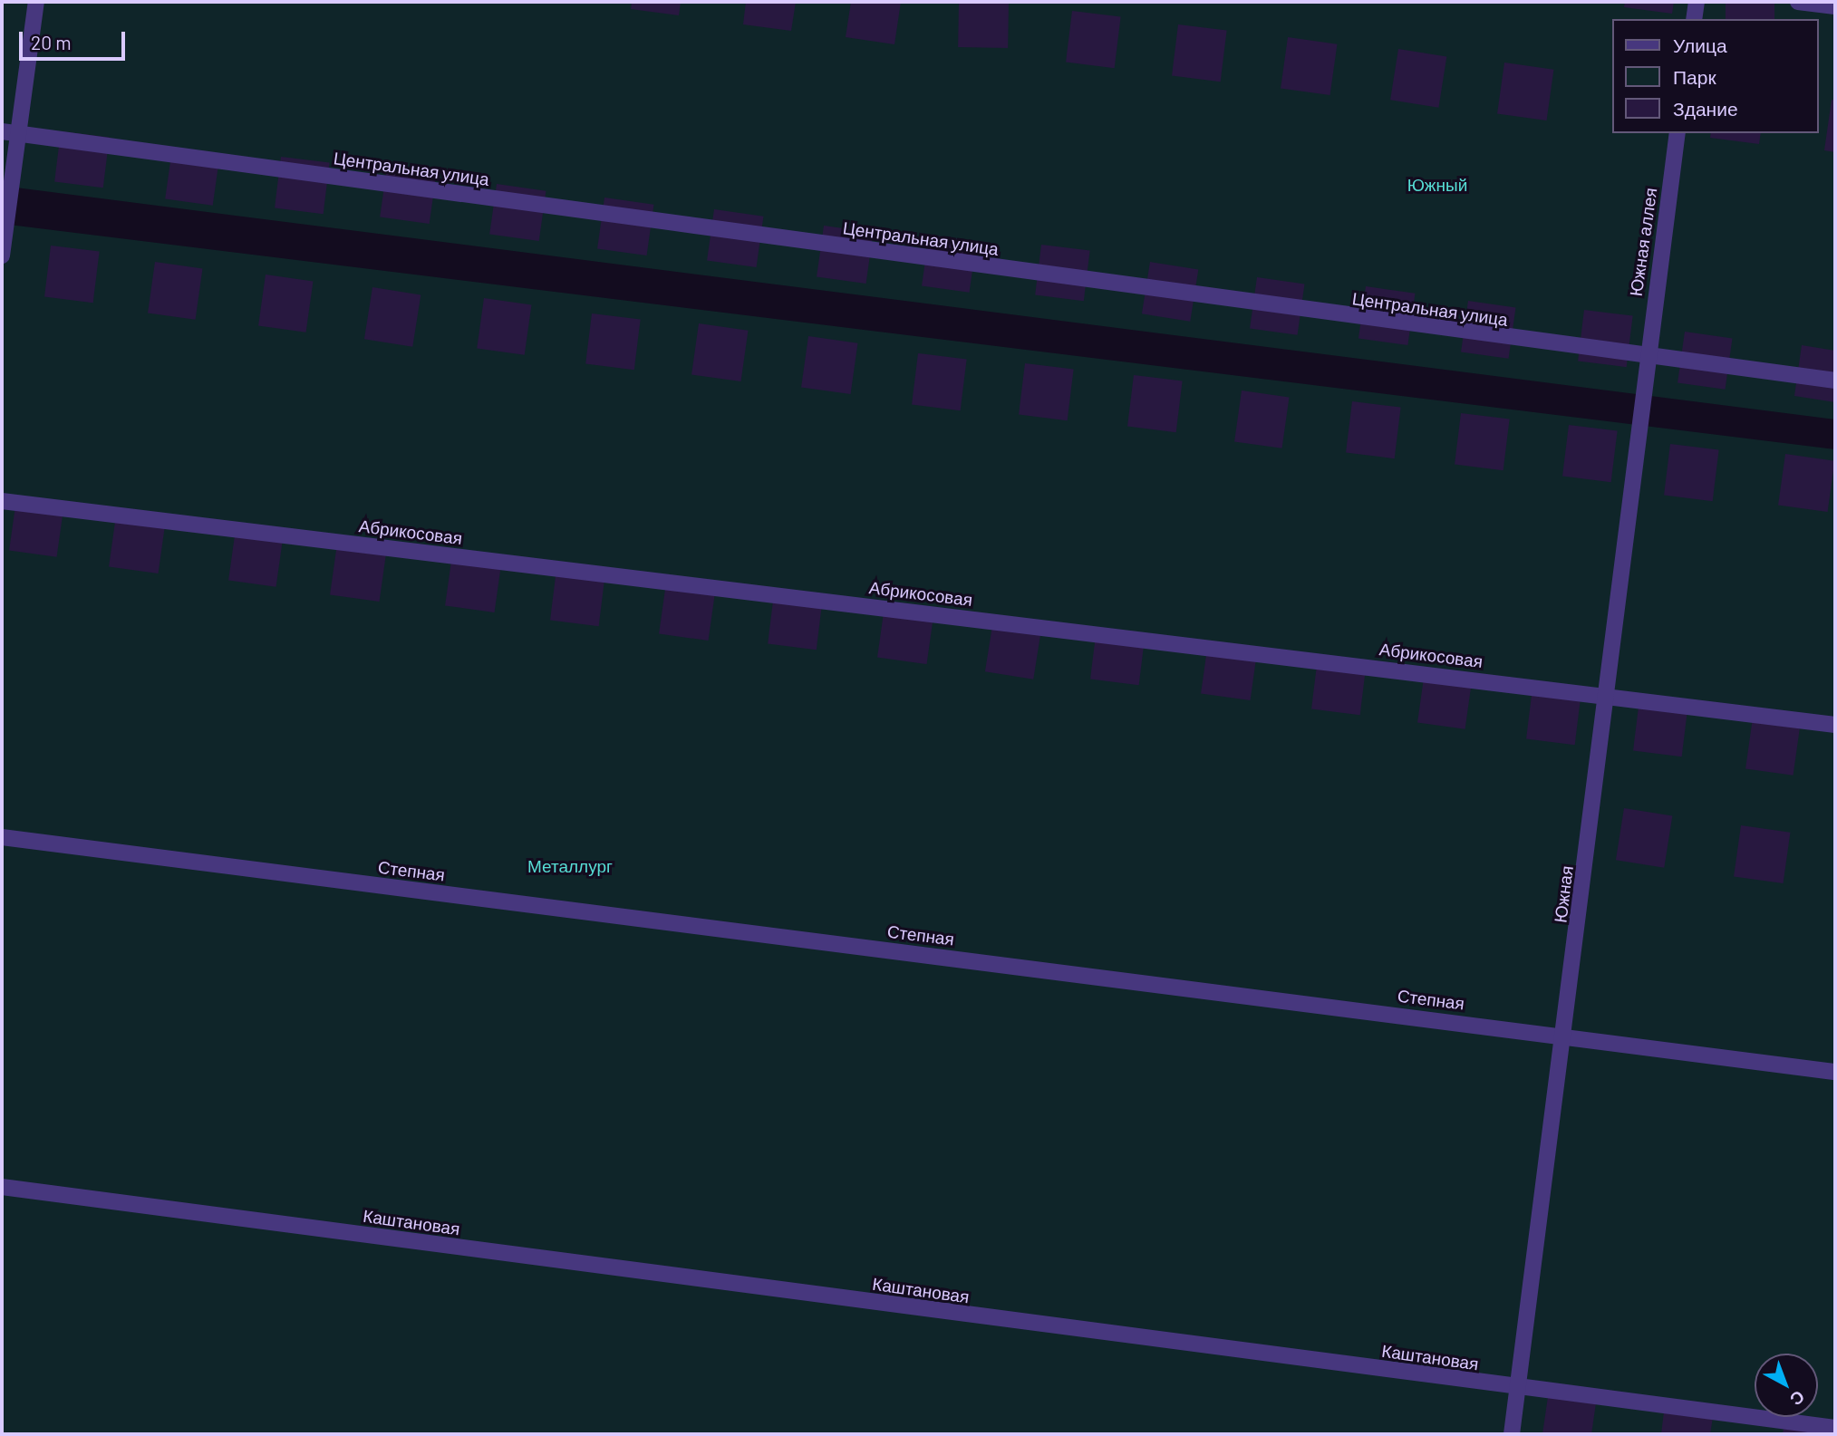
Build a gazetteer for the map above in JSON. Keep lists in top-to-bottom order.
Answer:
{
  "streets": {
    "street": [
      "Центральная улица",
      "Южная аллея",
      "Абрикосовая",
      "Степная",
      "Южная",
      "Каштановая"
    ]
  },
  "crossings": [
    ["Центральная улица", "Южная аллея"],
    ["Центральная улица", "Южная"],
    ["Южная аллея", "Южная"],
    ["Абрикосовая", "Южная"],
    ["Степная", "Южная"],
    ["Южная", "Каштановая"]
  ],
  "parks": ["Южный", "Металлург"],
  "legend": ["Улица", "Парк", "Здание"],
  "scale_bar": "20 m",
  "north": "bottom right"
}
